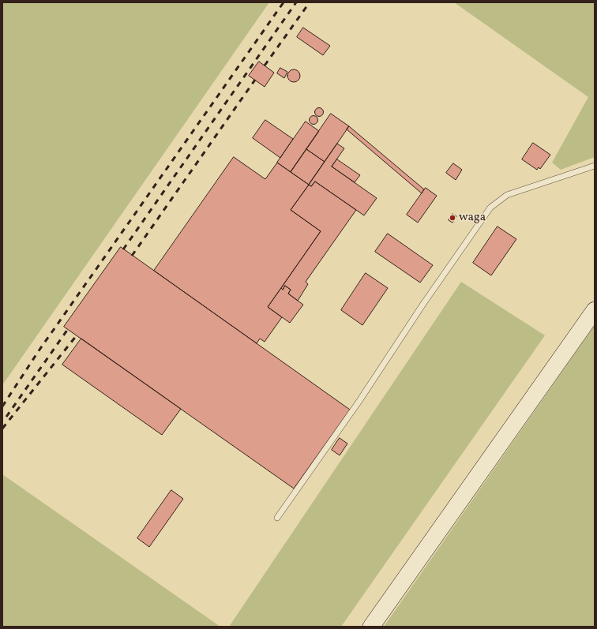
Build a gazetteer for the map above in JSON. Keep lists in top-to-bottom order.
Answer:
{
  "places": ["waga"]
}
